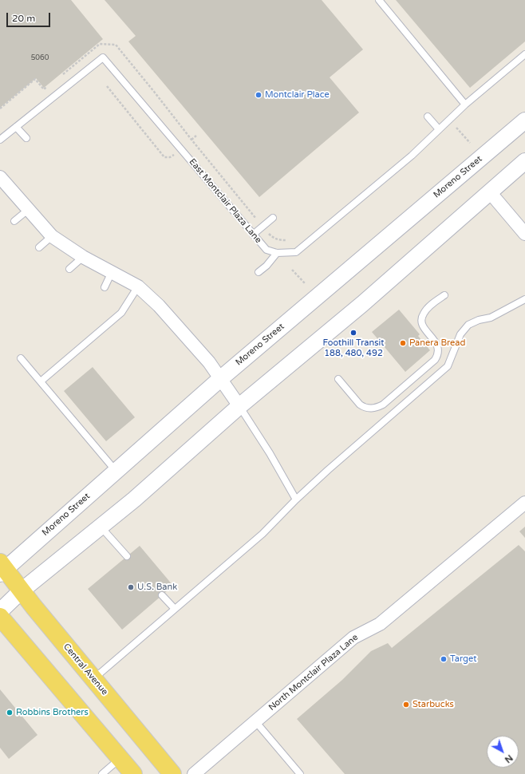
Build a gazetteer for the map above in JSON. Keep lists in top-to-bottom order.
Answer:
{
  "streets": {
    "main road": ["Central Avenue"],
    "street": ["Moreno Street", "North Montclair Plaza Lane"],
    "lane": ["East Montclair Plaza Lane"]
  },
  "crossings": [
    ["Moreno Street", "Central Avenue"]
  ],
  "places": [
    "Montclair Place",
    "Foothill Transit 188, 480, 492",
    "Panera Bread",
    "U.S. Bank",
    "Target",
    "Starbucks",
    "Robbins Brothers"
  ],
  "house_numbers": ["5060"],
  "scale_bar": "20 m",
  "north": "bottom right"
}
